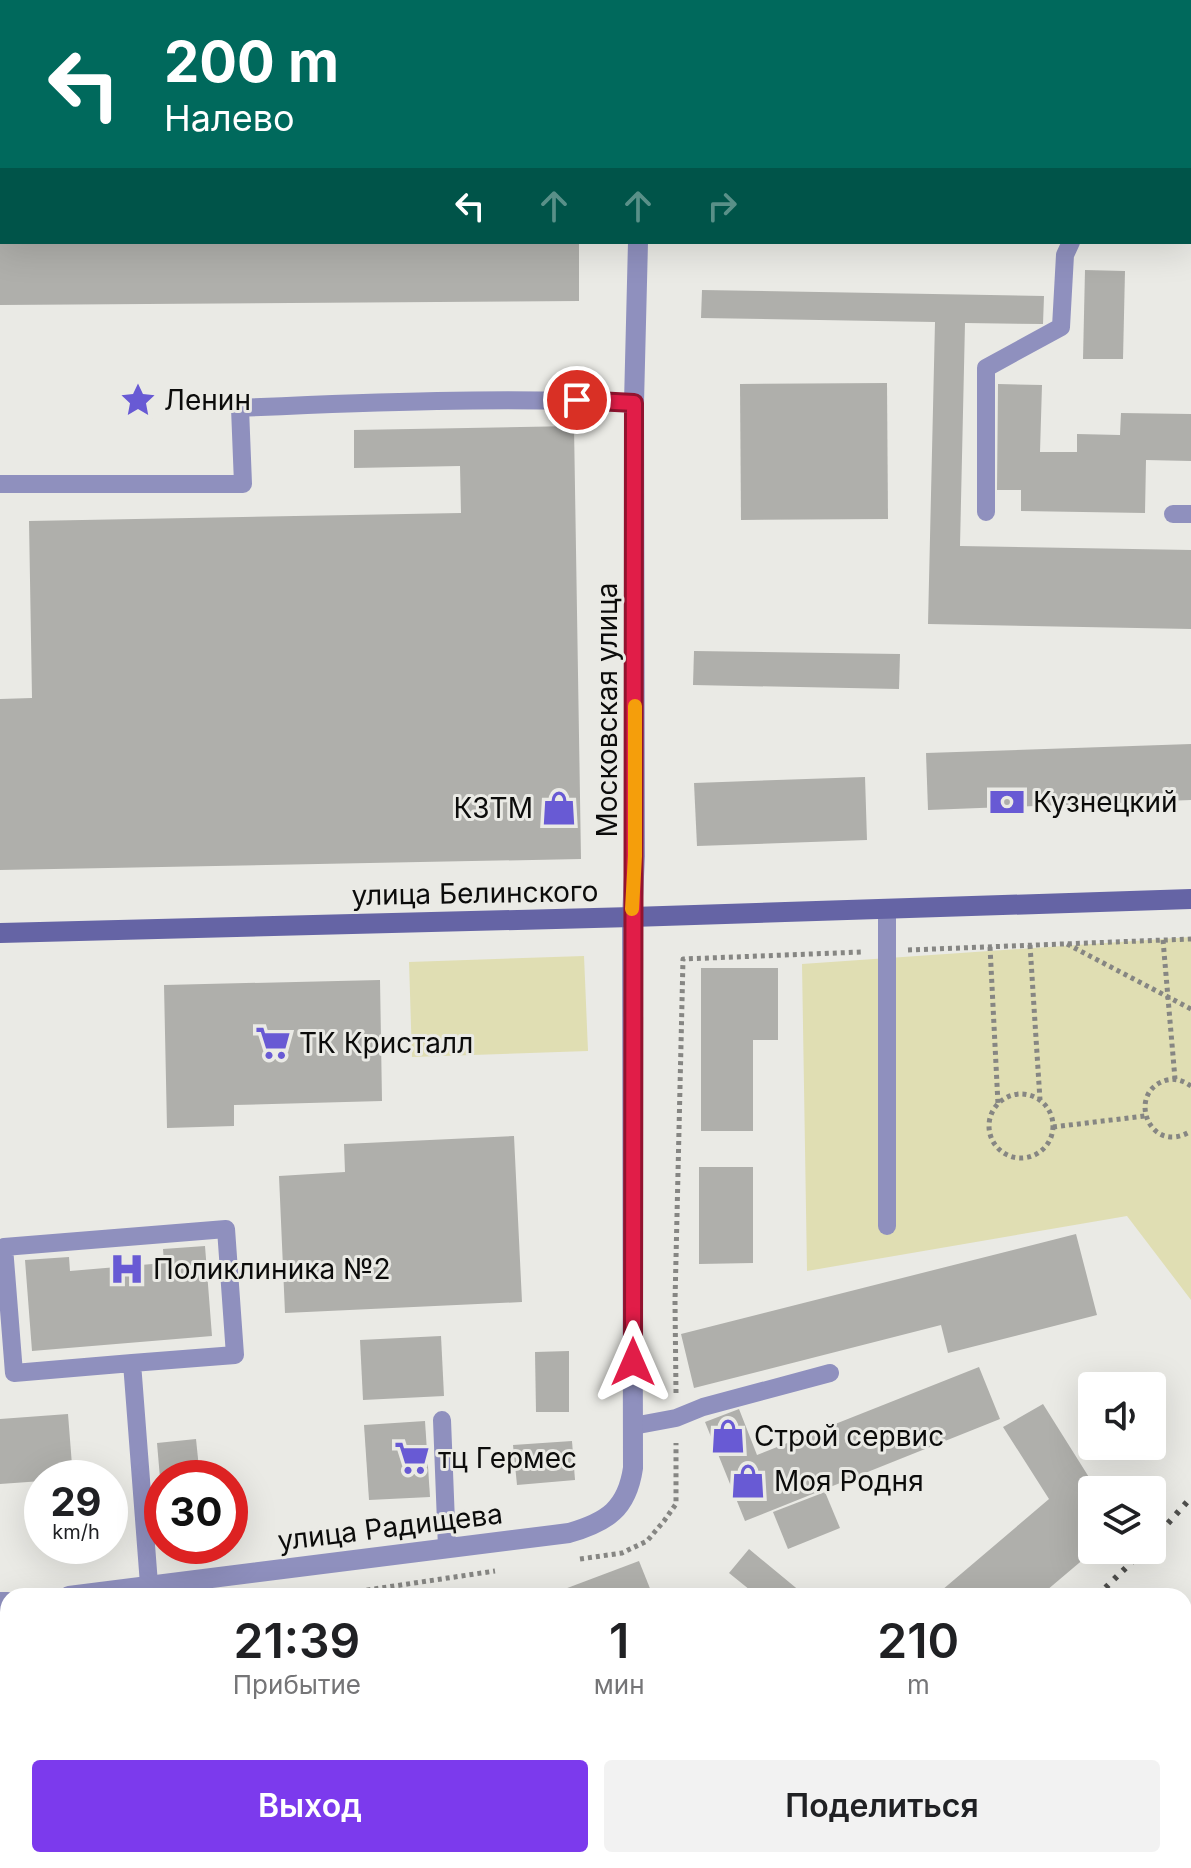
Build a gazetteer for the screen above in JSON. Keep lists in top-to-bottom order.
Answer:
{
  "streets": {
    "street": ["Московская улица", "улица Белинского", "улица Радищева"]
  },
  "crossings": [
    ["Московская улица", "улица Белинского"],
    ["Московская улица", "улица Радищева"]
  ],
  "places": {
    "place": ["Ленин"],
    "bank": ["Кузнецкий"],
    "shop": ["КЗТМ", "Строй сервис", "Моя Родня"],
    "supermarket": ["ТК Кристалл", "тц Гермес"],
    "hospital": ["Поликлиника №2"]
  },
  "page": {
    "turn": ["200 m", "Налево"],
    "speed": "29 km/h",
    "limit": "30",
    "eta": [
      "21:39",
      "Прибытие",
      "1",
      "мин",
      "210",
      "m"
    ],
    "buttons": ["Выход", "Поделиться"]
  }
}
